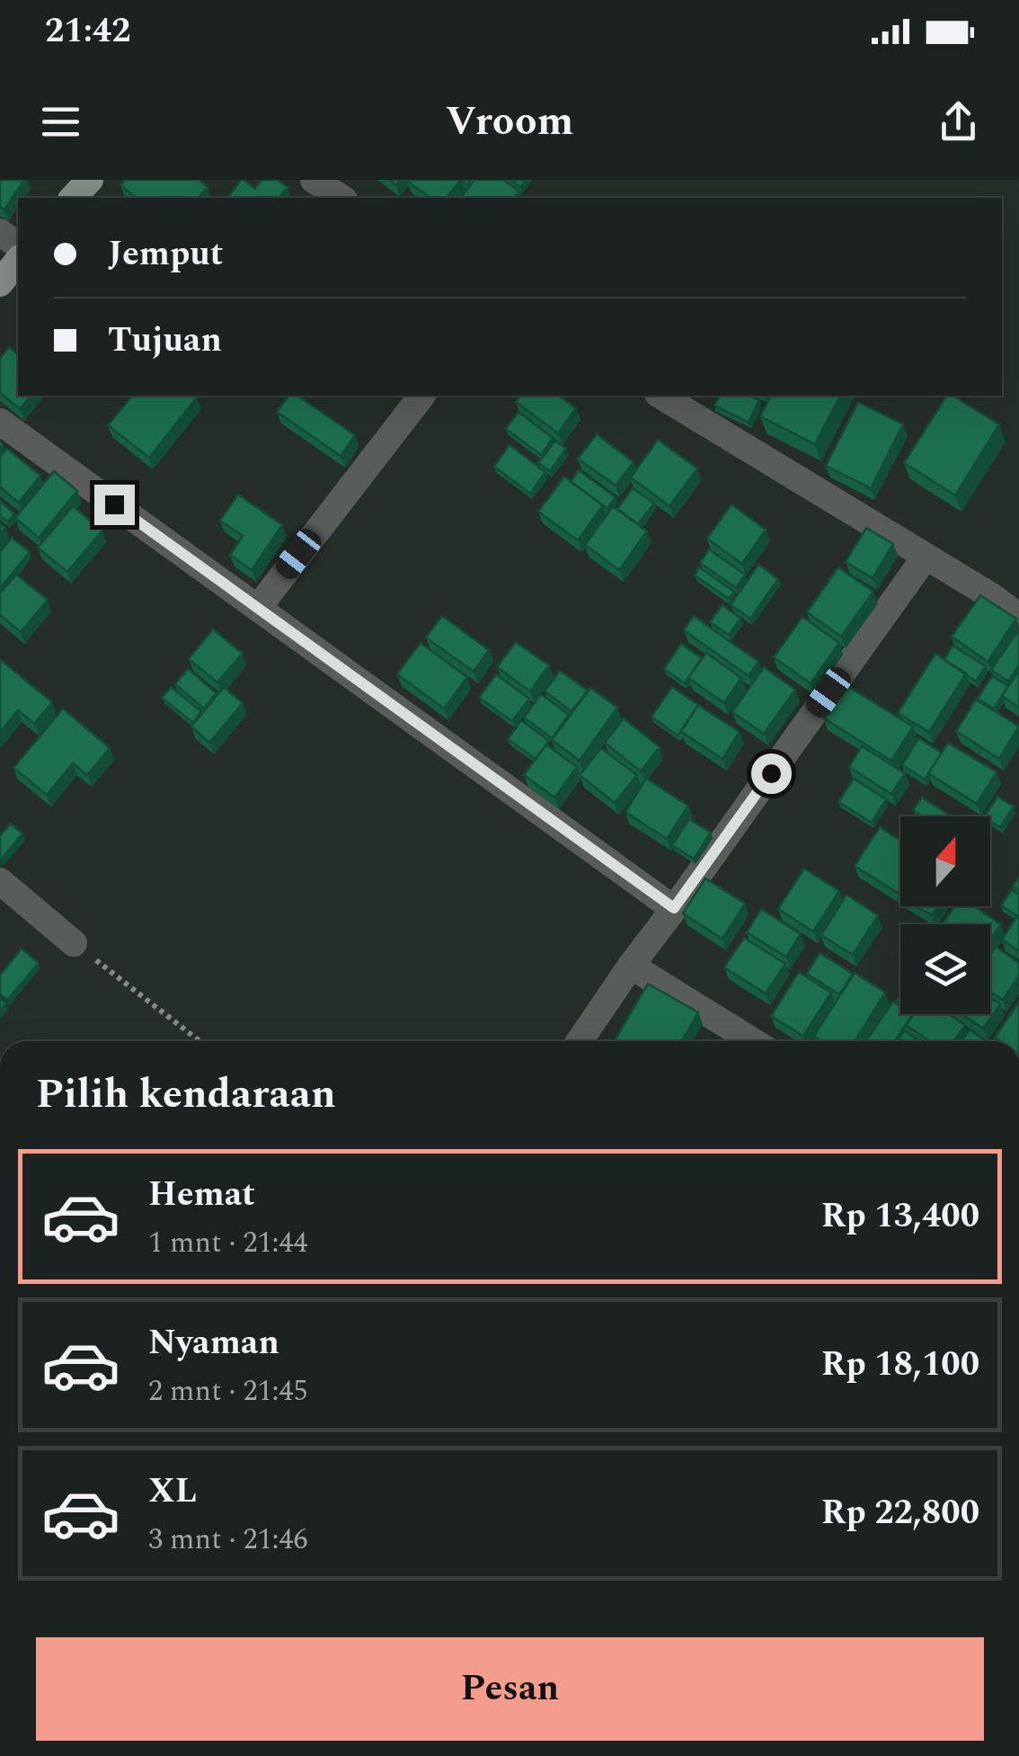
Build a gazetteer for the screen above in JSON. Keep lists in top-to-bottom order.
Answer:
{
  "north": "top",
  "page": {
    "status": "21:42",
    "header": "Vroom",
    "banner": ["Jemput", "Tujuan"],
    "heading": "Pilih kendaraan",
    "list": [
      {
        "name": "Hemat",
        "note": "1 mnt · 21:44",
        "value": "Rp 13,400"
      },
      {
        "name": "Nyaman",
        "note": "2 mnt · 21:45",
        "value": "Rp 18,100"
      },
      {
        "name": "XL",
        "note": "3 mnt · 21:46",
        "value": "Rp 22,800"
      }
    ],
    "buttons": "Pesan"
  }
}
